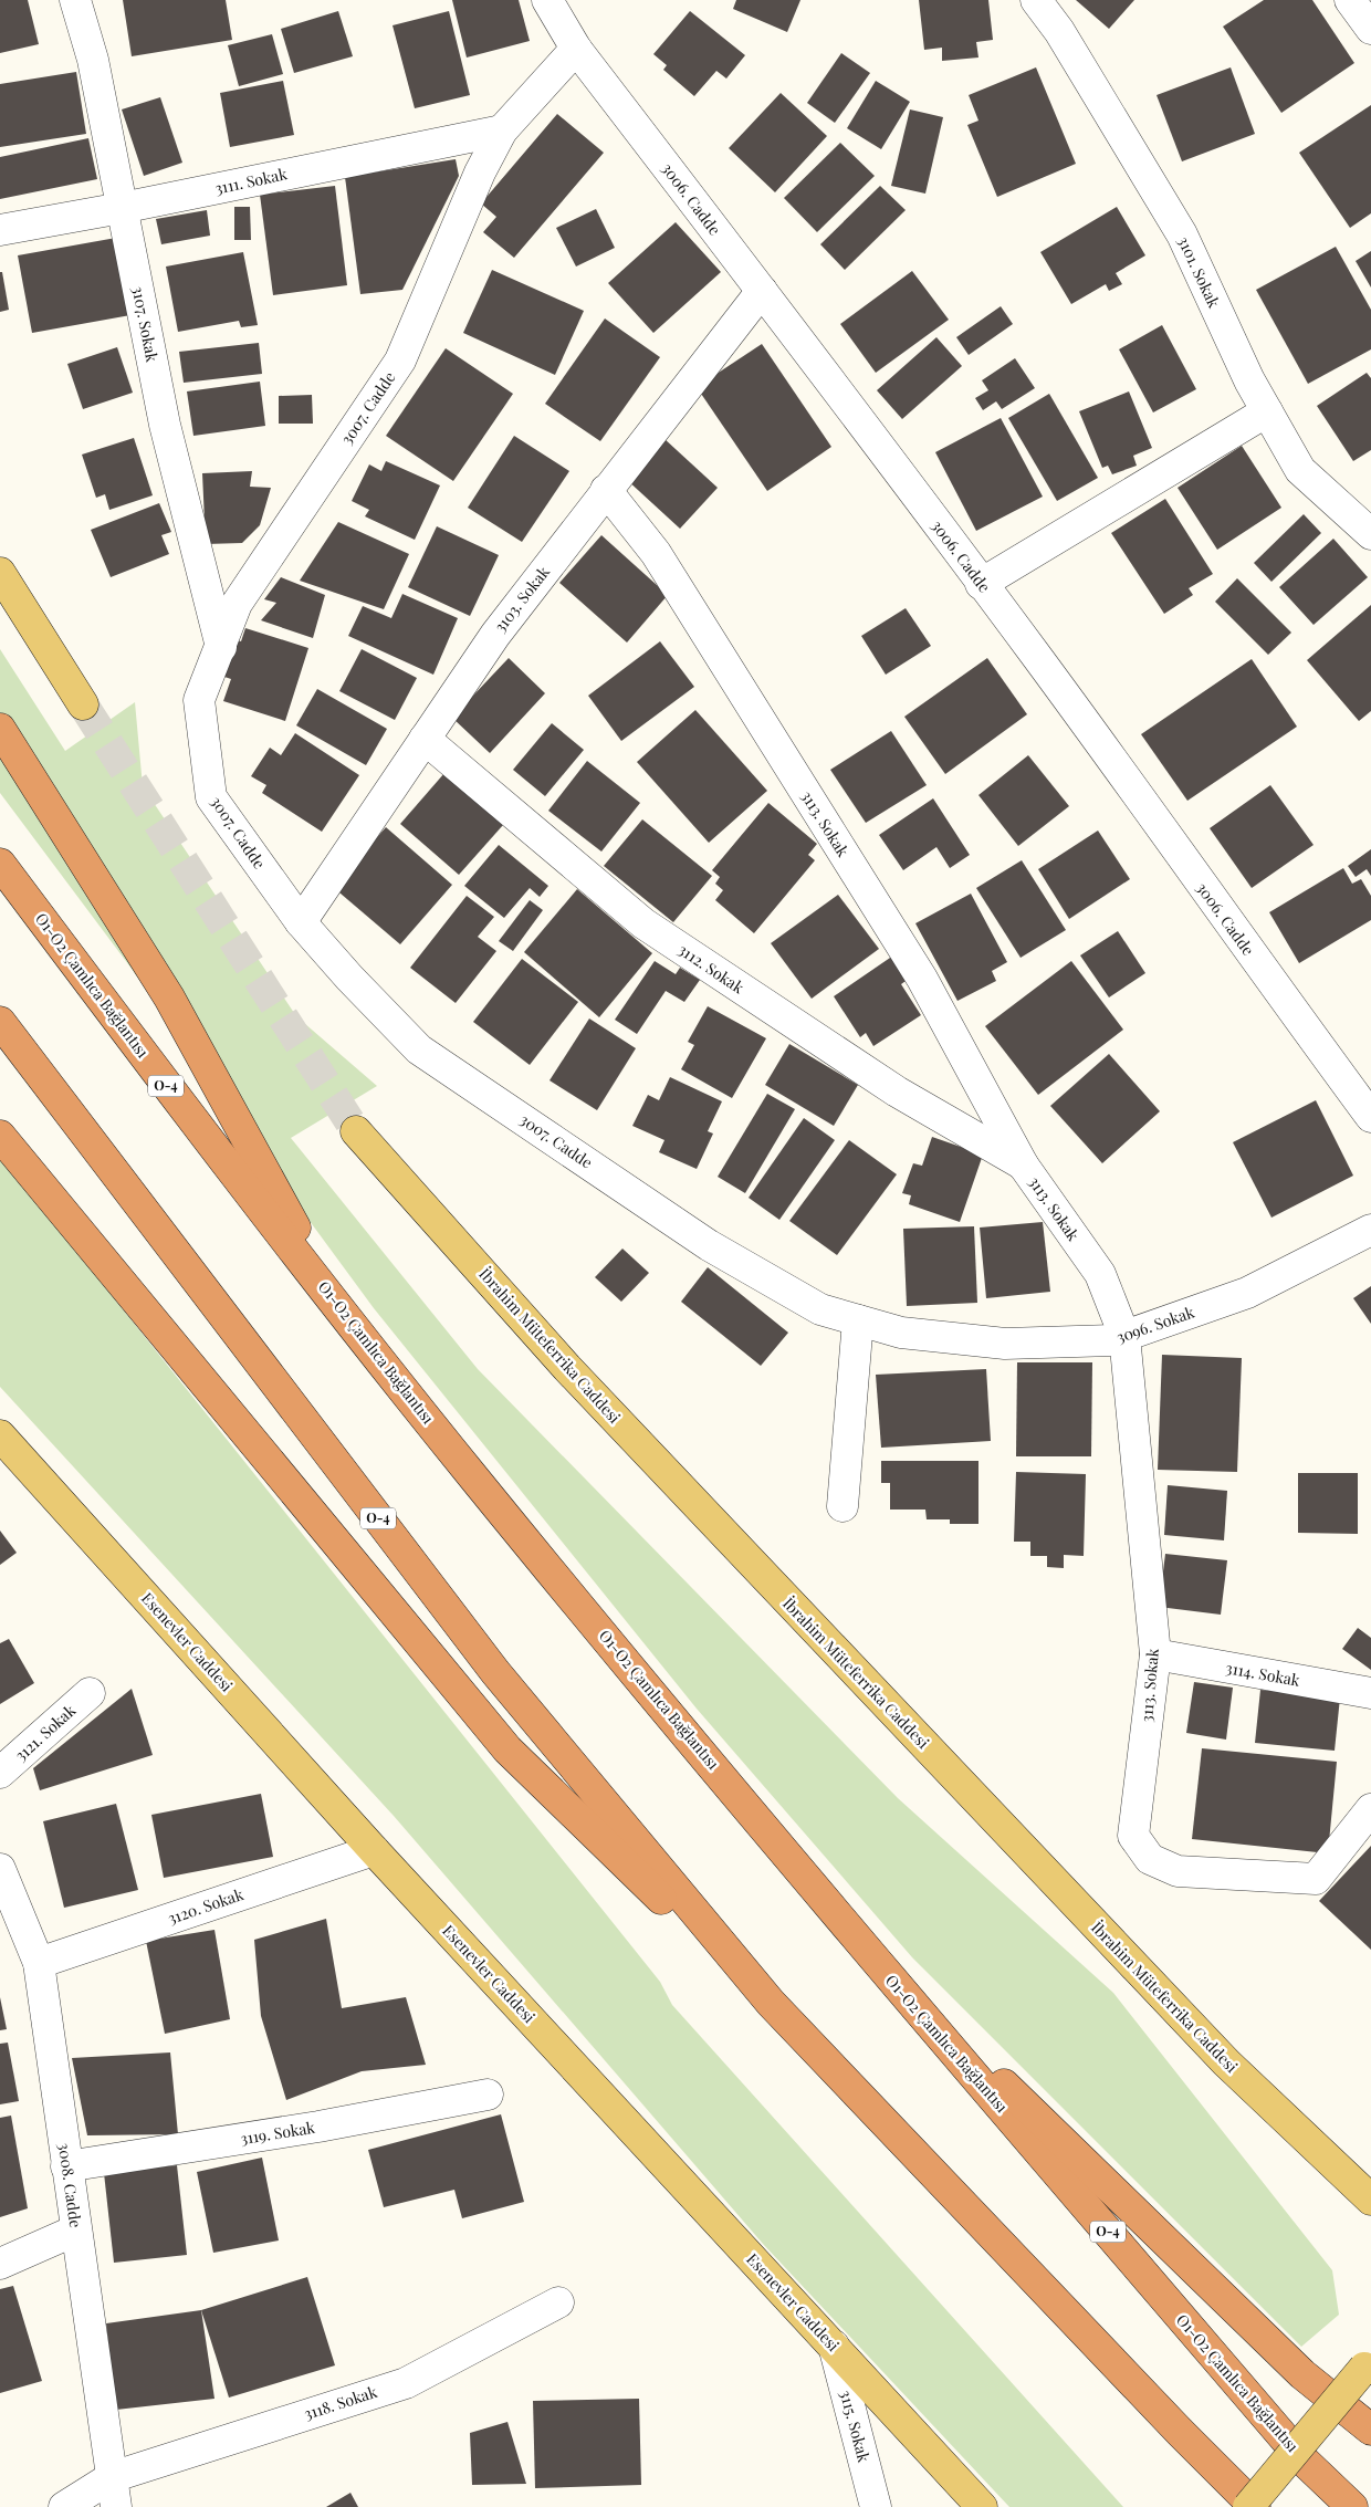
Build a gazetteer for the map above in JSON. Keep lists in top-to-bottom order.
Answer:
{
  "streets": {
    "highway": ["O1-O2 Çamlıca Bağlantısı", "O-4"],
    "main road": ["İbrahim Müteferrika Caddesi", "Esenevler Caddesi"],
    "street": [
      "3111. Sokak",
      "3006. Cadde",
      "3101. Sokak",
      "3107. Sokak",
      "3007. Cadde",
      "3103. Sokak",
      "3113. Sokak",
      "3112. Sokak",
      "3096. Sokak",
      "3114. Sokak",
      "3121. Sokak",
      "3120. Sokak",
      "3119. Sokak",
      "3008. Cadde",
      "3118. Sokak",
      "3115. Sokak"
    ]
  },
  "crossings": [
    ["3111. Sokak", "3107. Sokak"],
    ["3111. Sokak", "3007. Cadde"],
    ["3006. Cadde", "3007. Cadde"],
    ["3006. Cadde", "3103. Sokak"],
    ["3107. Sokak", "3007. Cadde"],
    ["3007. Cadde", "3103. Sokak"],
    ["3007. Cadde", "3096. Sokak"],
    ["3103. Sokak", "3113. Sokak"],
    ["3103. Sokak", "3112. Sokak"],
    ["3113. Sokak", "3112. Sokak"],
    ["3113. Sokak", "3096. Sokak"],
    ["3113. Sokak", "3114. Sokak"],
    ["Esenevler Caddesi", "3120. Sokak"],
    ["Esenevler Caddesi", "3115. Sokak"],
    ["3120. Sokak", "3008. Cadde"],
    ["3119. Sokak", "3008. Cadde"],
    ["3008. Cadde", "3118. Sokak"]
  ]
}
